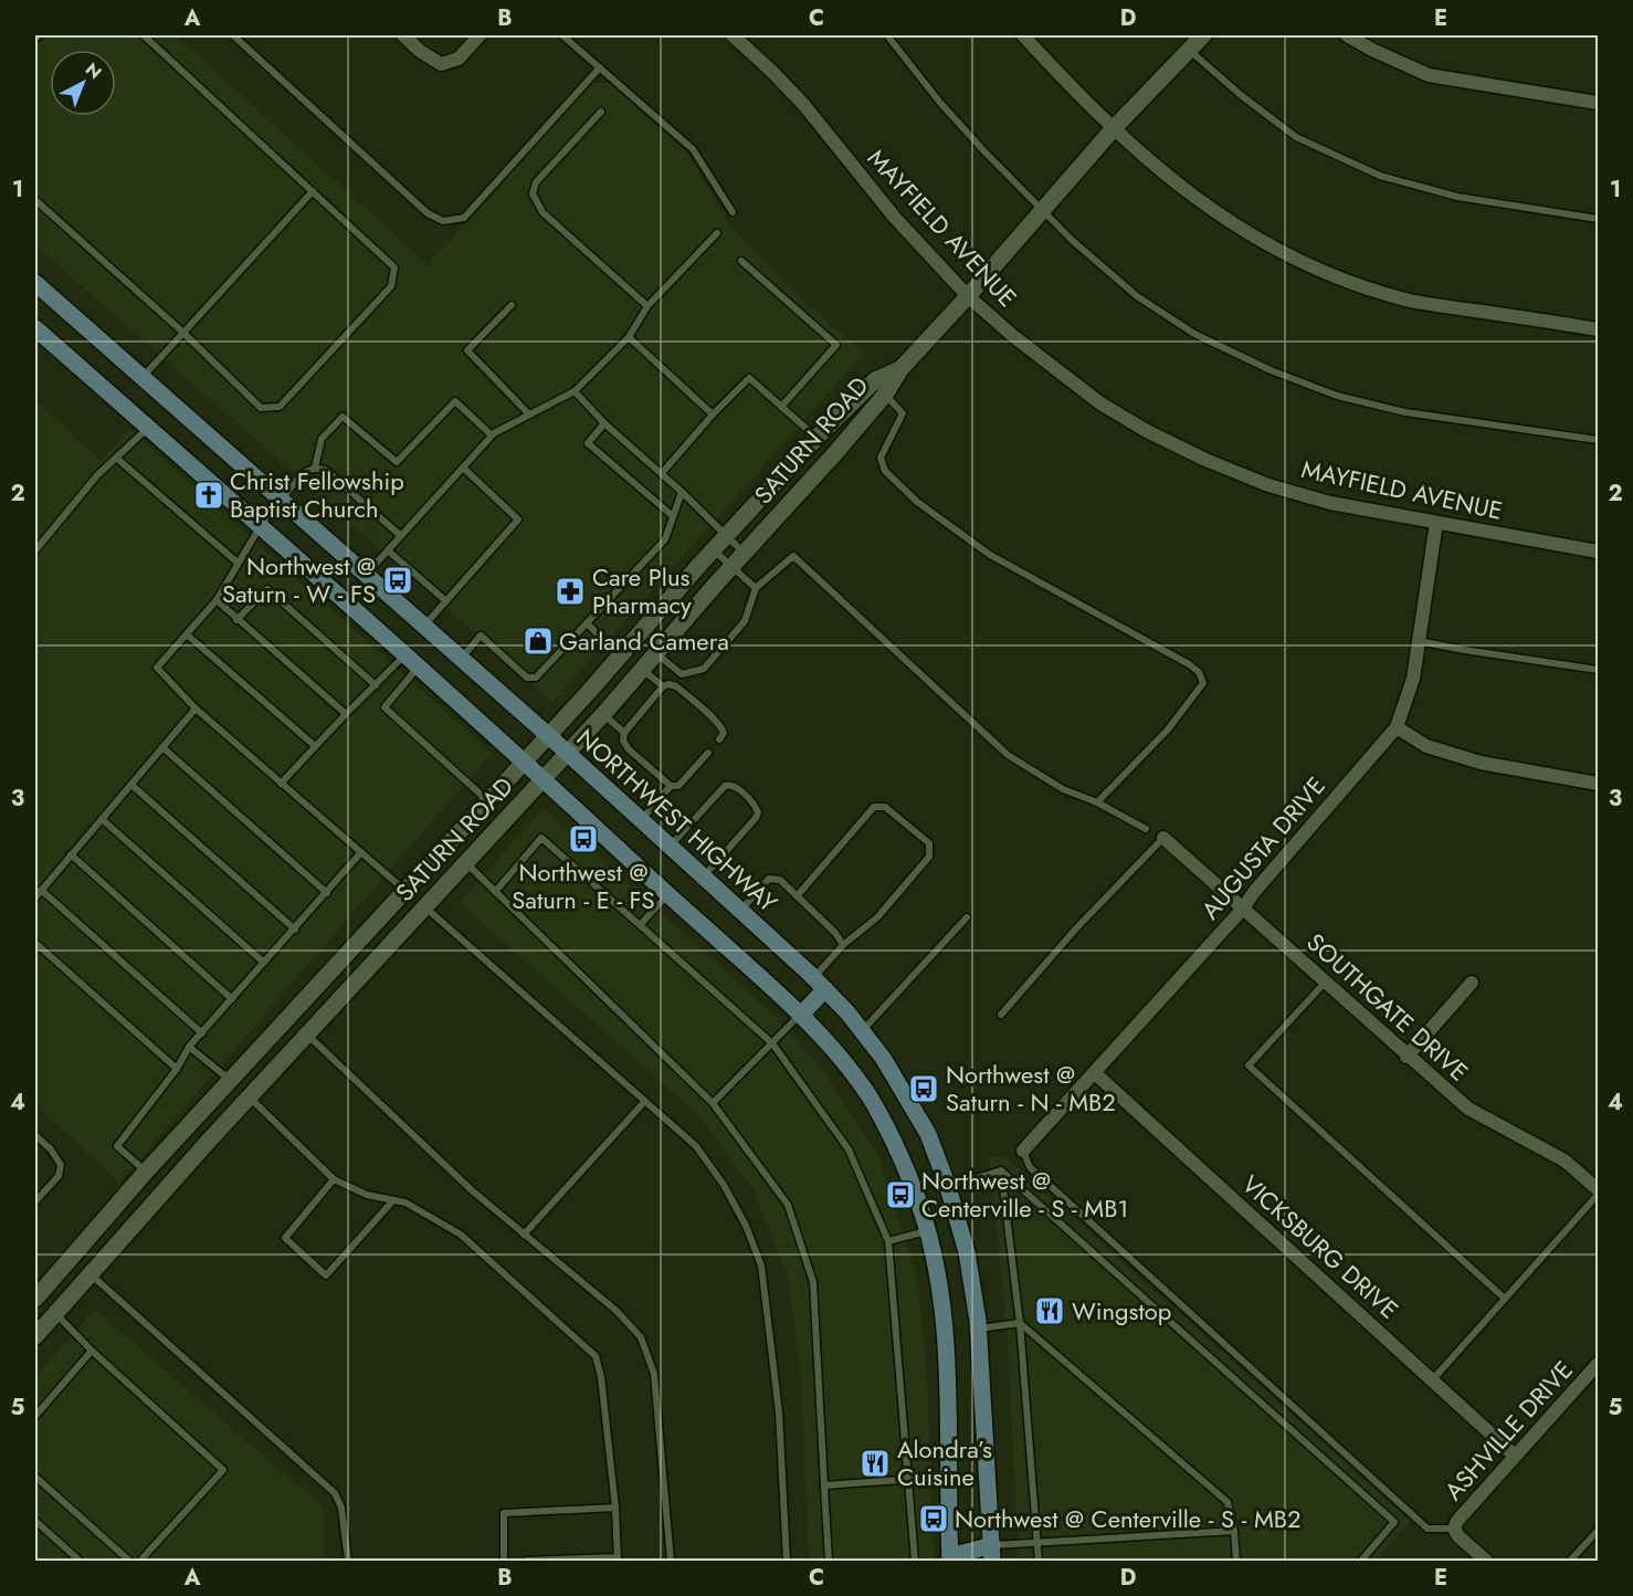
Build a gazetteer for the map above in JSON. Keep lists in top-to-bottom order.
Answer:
{
  "streets": {
    "main road": ["NORTHWEST HIGHWAY"],
    "street": [
      "MAYFIELD AVENUE",
      "SATURN ROAD",
      "AUGUSTA DRIVE",
      "SOUTHGATE DRIVE",
      "VICKSBURG DRIVE",
      "ASHVILLE DRIVE"
    ]
  },
  "crossings": [
    ["MAYFIELD AVENUE", "SATURN ROAD"],
    ["MAYFIELD AVENUE", "AUGUSTA DRIVE"],
    ["SATURN ROAD", "NORTHWEST HIGHWAY"],
    ["AUGUSTA DRIVE", "SOUTHGATE DRIVE"],
    ["AUGUSTA DRIVE", "VICKSBURG DRIVE"],
    ["VICKSBURG DRIVE", "ASHVILLE DRIVE"]
  ],
  "places": {
    "church": ["Christ Fellowship Baptist Church"],
    "bus stop": [
      "Northwest @ Saturn - W - FS",
      "Northwest @ Saturn - E - FS",
      "Northwest @ Saturn - N - MB2",
      "Northwest @ Centerville - S - MB1",
      "Northwest @ Centerville - S - MB2"
    ],
    "pharmacy": ["Care Plus Pharmacy"],
    "shop": ["Garland Camera"],
    "restaurant": ["Wingstop", "Alondra’s Cuisine"]
  },
  "north": "top right",
  "grid": {
    "columns": [
      "A",
      "B",
      "C",
      "D",
      "E"
    ],
    "rows": [
      "1",
      "2",
      "3",
      "4",
      "5"
    ]
  }
}
